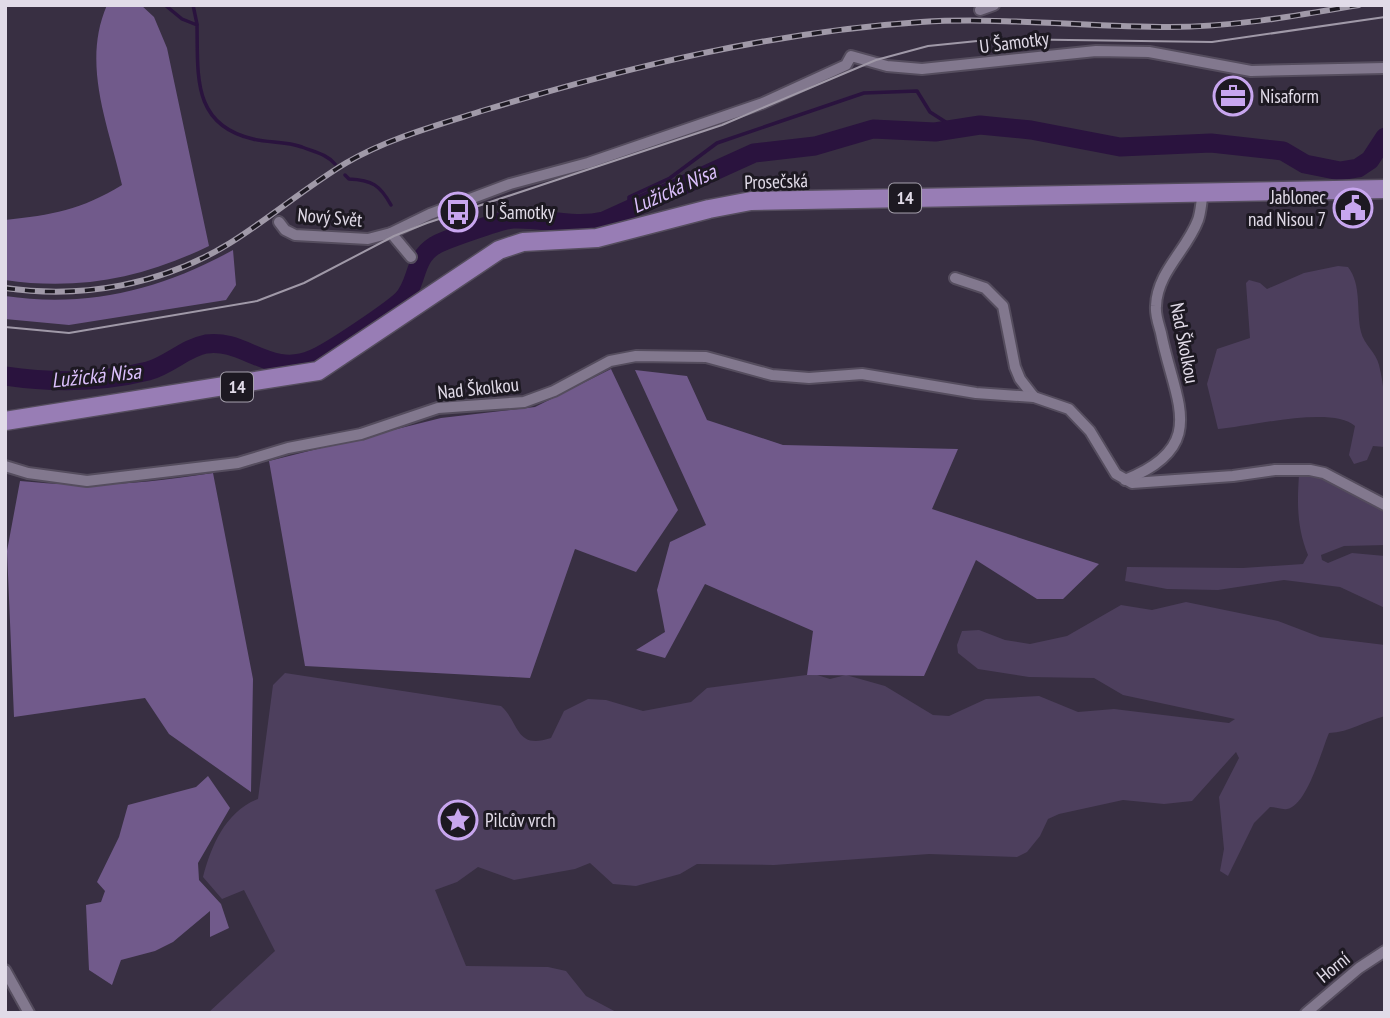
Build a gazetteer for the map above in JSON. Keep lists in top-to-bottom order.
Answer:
{
  "streets": {
    "main road": ["Prosečská", "14"],
    "street": [
      "U Šamotky",
      "Nový Svět",
      "Nad Školkou",
      "Horní"
    ]
  },
  "crossings": [
    ["U Šamotky", "Nový Svět"],
    ["Prosečská", "Nad Školkou"]
  ],
  "water": ["Lužická Nisa"],
  "places": {
    "office": ["Nisaform"],
    "public building": ["Jablonec nad Nisou 7"],
    "bus stop": ["U Šamotky"],
    "place": ["Pilcův vrch"]
  }
}
